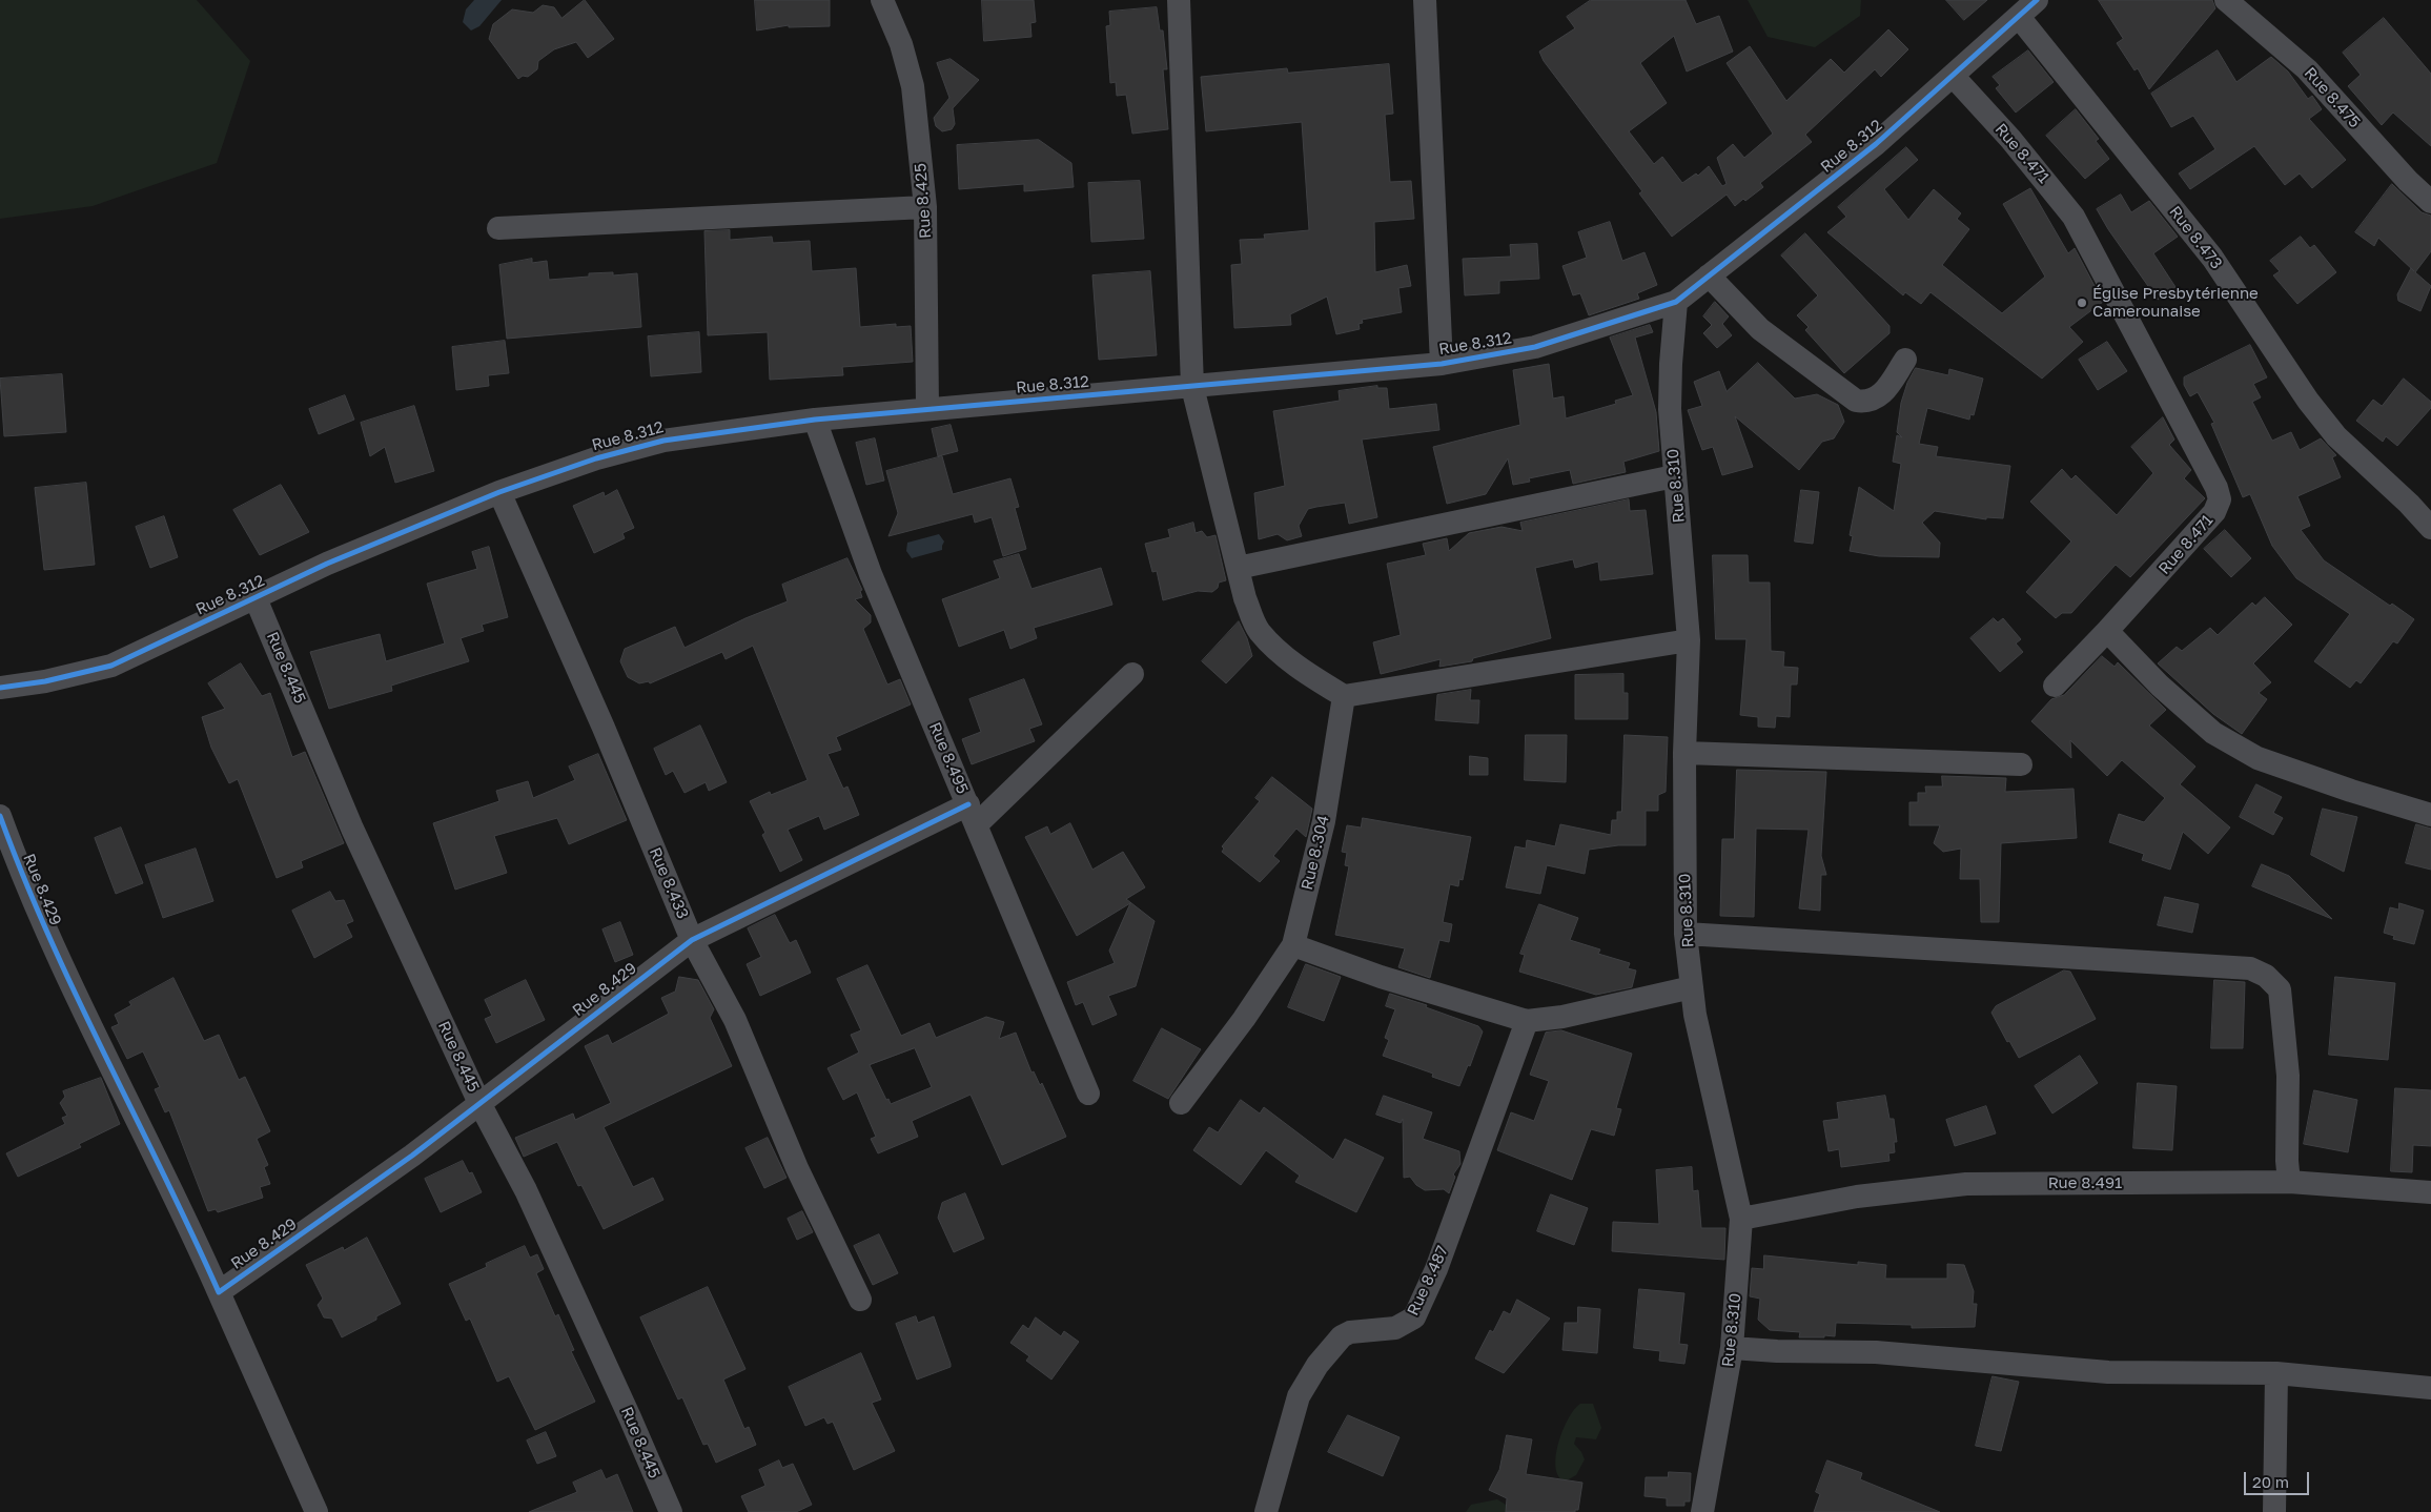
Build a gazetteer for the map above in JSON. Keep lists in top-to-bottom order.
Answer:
{
  "streets": {
    "street": [
      "Rue 8.475",
      "Rue 8.312",
      "Rue 8.471",
      "Rue 8.425",
      "Rue 8.473",
      "Rue 8.310",
      "Rue 8.445",
      "Rue 8.495",
      "Rue 8.304",
      "Rue 8.433",
      "Rue 8.429",
      "Rue 8.491",
      "Rue 8.487"
    ]
  },
  "crossings": [
    ["Rue 8.312", "Rue 8.471"],
    ["Rue 8.312", "Rue 8.425"],
    ["Rue 8.312", "Rue 8.473"],
    ["Rue 8.312", "Rue 8.310"],
    ["Rue 8.312", "Rue 8.445"],
    ["Rue 8.312", "Rue 8.495"],
    ["Rue 8.312", "Rue 8.433"],
    ["Rue 8.310", "Rue 8.491"],
    ["Rue 8.445", "Rue 8.429"],
    ["Rue 8.495", "Rue 8.429"],
    ["Rue 8.433", "Rue 8.429"]
  ],
  "places": ["Église Presbytérienne Camerounaise"],
  "scale_bar": "20 m"
}
